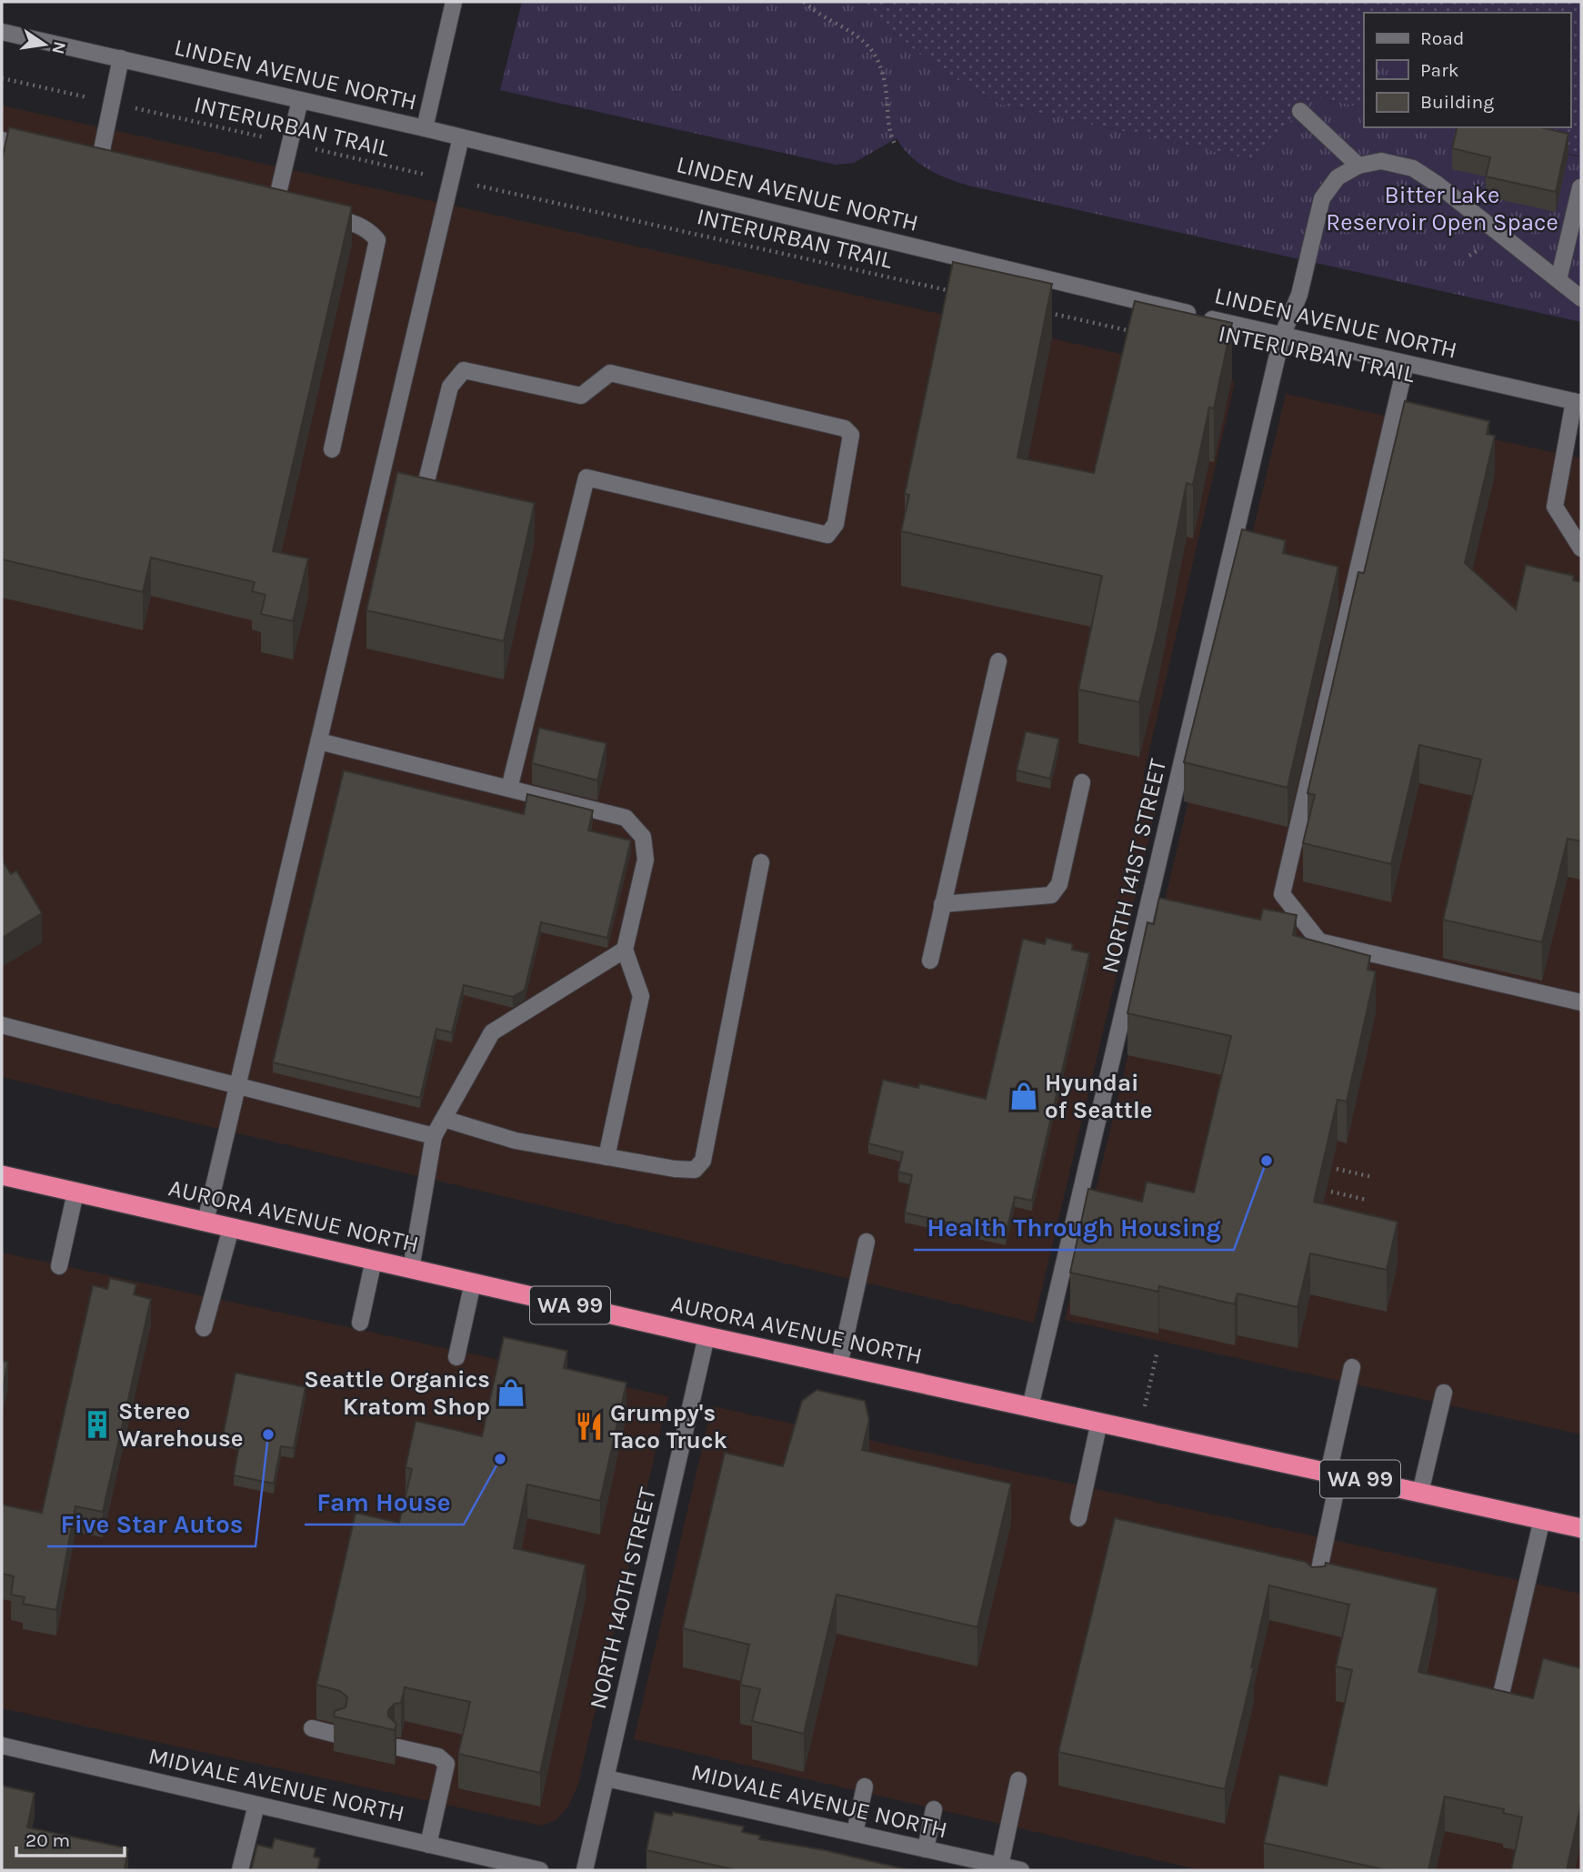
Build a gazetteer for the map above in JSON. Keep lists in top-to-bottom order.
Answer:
{
  "streets": {
    "highway": ["AURORA AVENUE NORTH", "WA 99"],
    "street": [
      "LINDEN AVENUE NORTH",
      "NORTH 141ST STREET",
      "NORTH 140TH STREET",
      "MIDVALE AVENUE NORTH"
    ],
    "path": ["INTERURBAN TRAIL"]
  },
  "crossings": [
    ["LINDEN AVENUE NORTH", "NORTH 141ST STREET"],
    ["NORTH 141ST STREET", "AURORA AVENUE NORTH"],
    ["AURORA AVENUE NORTH", "NORTH 140TH STREET"],
    ["NORTH 140TH STREET", "MIDVALE AVENUE NORTH"]
  ],
  "parks": ["Bitter Lake Reservoir Open Space"],
  "places": {
    "shop": ["Hyundai of Seattle", "Seattle Organics Kratom Shop"],
    "other": ["Health Through Housing", "Five Star Autos", "Fam House"],
    "building": ["Stereo Warehouse"],
    "restaurant": ["Grumpy's Taco Truck"]
  },
  "legend": ["Road", "Park", "Building"],
  "scale_bar": "20 m",
  "north": "right"
}
